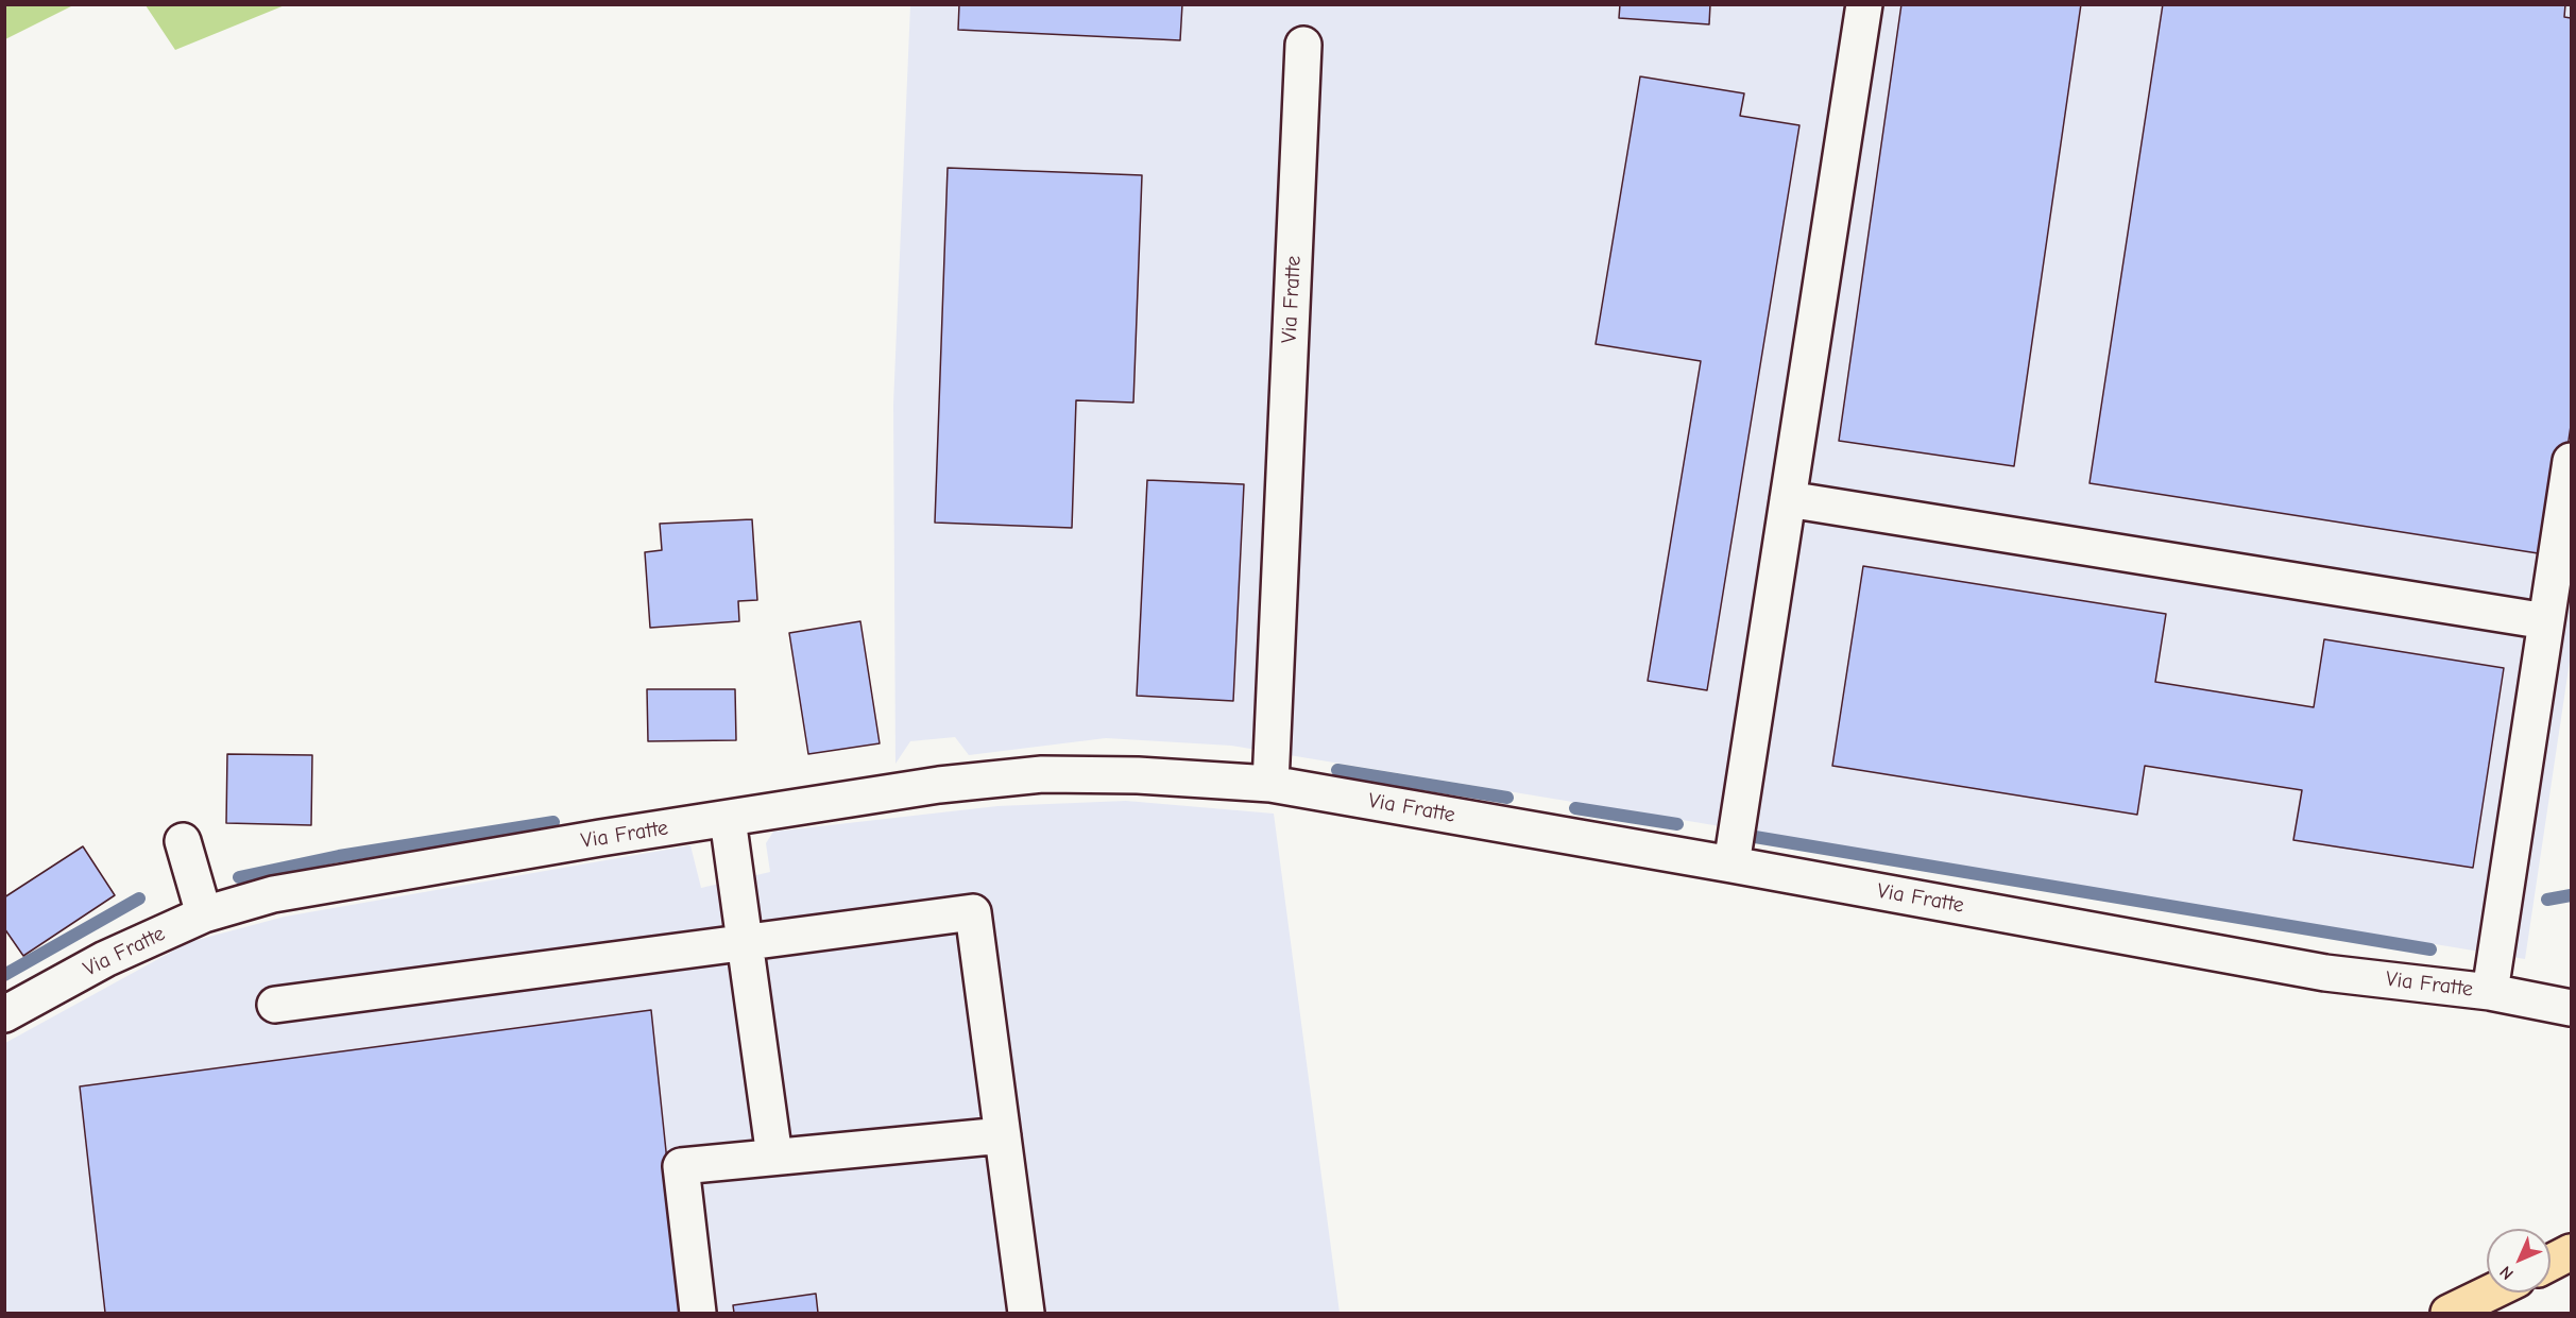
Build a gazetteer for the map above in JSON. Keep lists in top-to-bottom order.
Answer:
{
  "streets": {
    "street": ["Via Fratte"]
  },
  "north": "bottom left"
}
